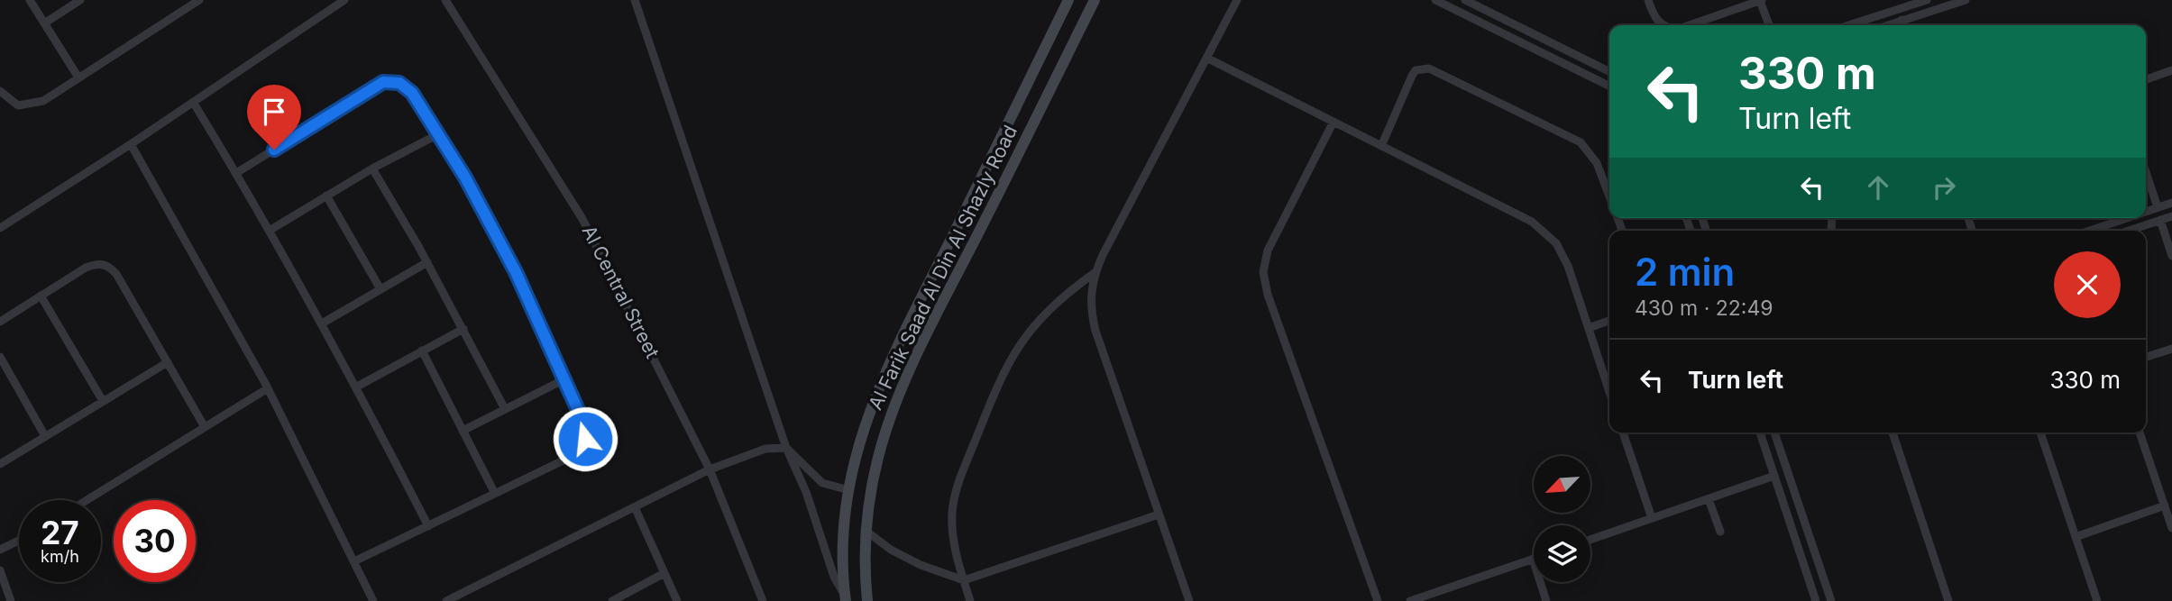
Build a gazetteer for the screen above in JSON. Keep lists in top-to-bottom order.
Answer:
{
  "streets": {
    "street": ["Al Farik Saad Al Din Al Shazly Road", "Al Central Street"]
  },
  "north": "bottom left",
  "page": {
    "turn": ["330 m", "Turn left"],
    "heading": ["2 min", "430 m · 22:49"],
    "list": [
      {
        "name": "Turn left",
        "value": "330 m"
      }
    ],
    "speed": "27 km/h",
    "limit": "30"
  }
}
